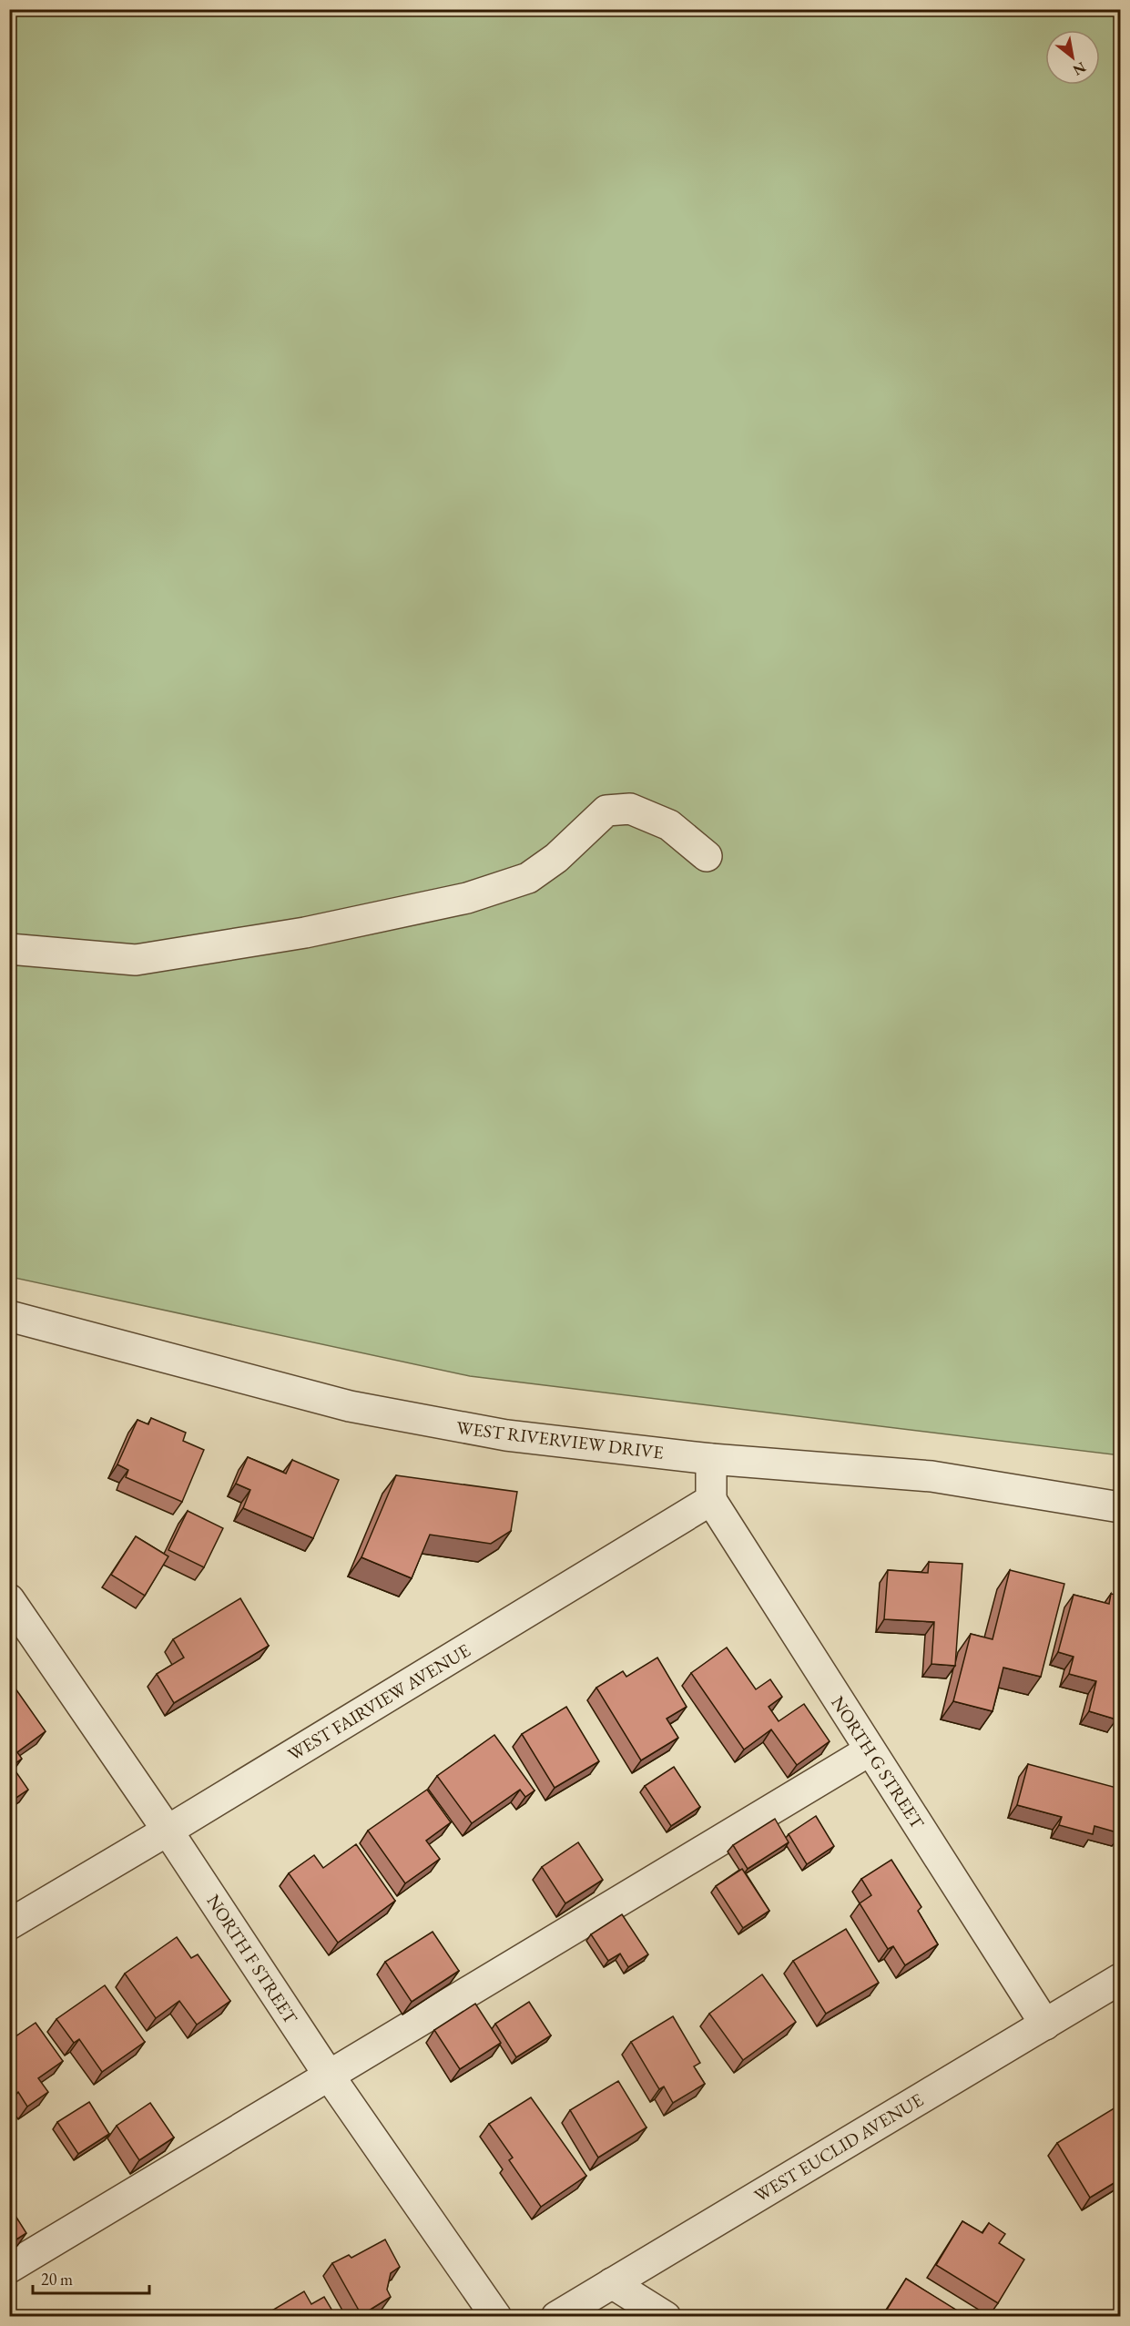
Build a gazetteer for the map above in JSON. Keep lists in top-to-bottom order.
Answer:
{
  "streets": {
    "street": [
      "WEST RIVERVIEW DRIVE",
      "WEST FAIRVIEW AVENUE",
      "NORTH G STREET",
      "NORTH F STREET",
      "WEST EUCLID AVENUE"
    ]
  },
  "crossings": [
    ["WEST FAIRVIEW AVENUE", "NORTH G STREET"],
    ["WEST FAIRVIEW AVENUE", "NORTH F STREET"],
    ["NORTH G STREET", "WEST EUCLID AVENUE"]
  ],
  "scale_bar": "20 m",
  "north": "bottom right"
}
